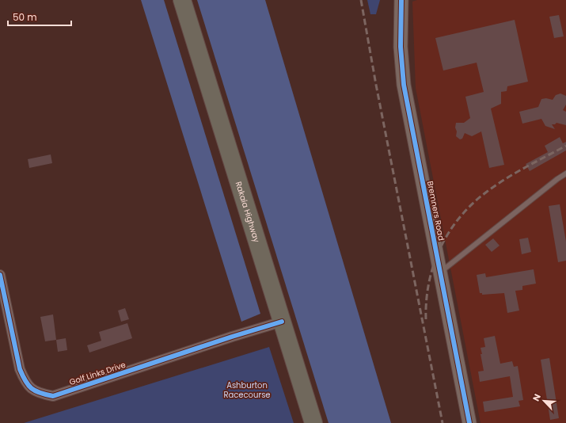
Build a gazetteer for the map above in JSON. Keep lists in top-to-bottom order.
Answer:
{
  "streets": {
    "highway": ["Rakaia Highway"],
    "street": ["Bremners Road", "Golf Links Drive"]
  },
  "crossings": [
    ["Rakaia Highway", "Golf Links Drive"]
  ],
  "parks": ["Ashburton Racecourse"],
  "scale_bar": "50 m",
  "north": "top left"
}
